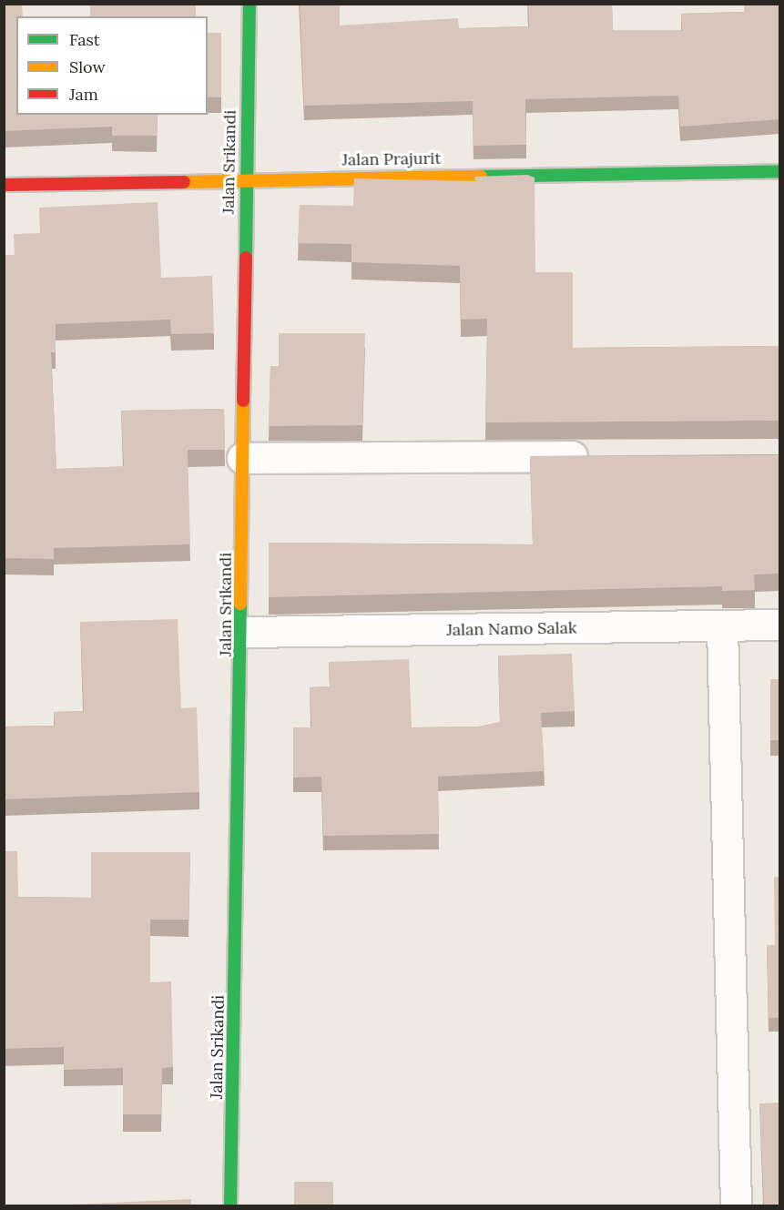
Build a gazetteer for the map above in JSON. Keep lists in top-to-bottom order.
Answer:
{
  "streets": {
    "street": ["Jalan Prajurit", "Jalan Srikandi", "Jalan Namo Salak"]
  },
  "crossings": [
    ["Jalan Prajurit", "Jalan Srikandi"],
    ["Jalan Srikandi", "Jalan Namo Salak"]
  ],
  "legend": ["Fast", "Slow", "Jam"]
}
